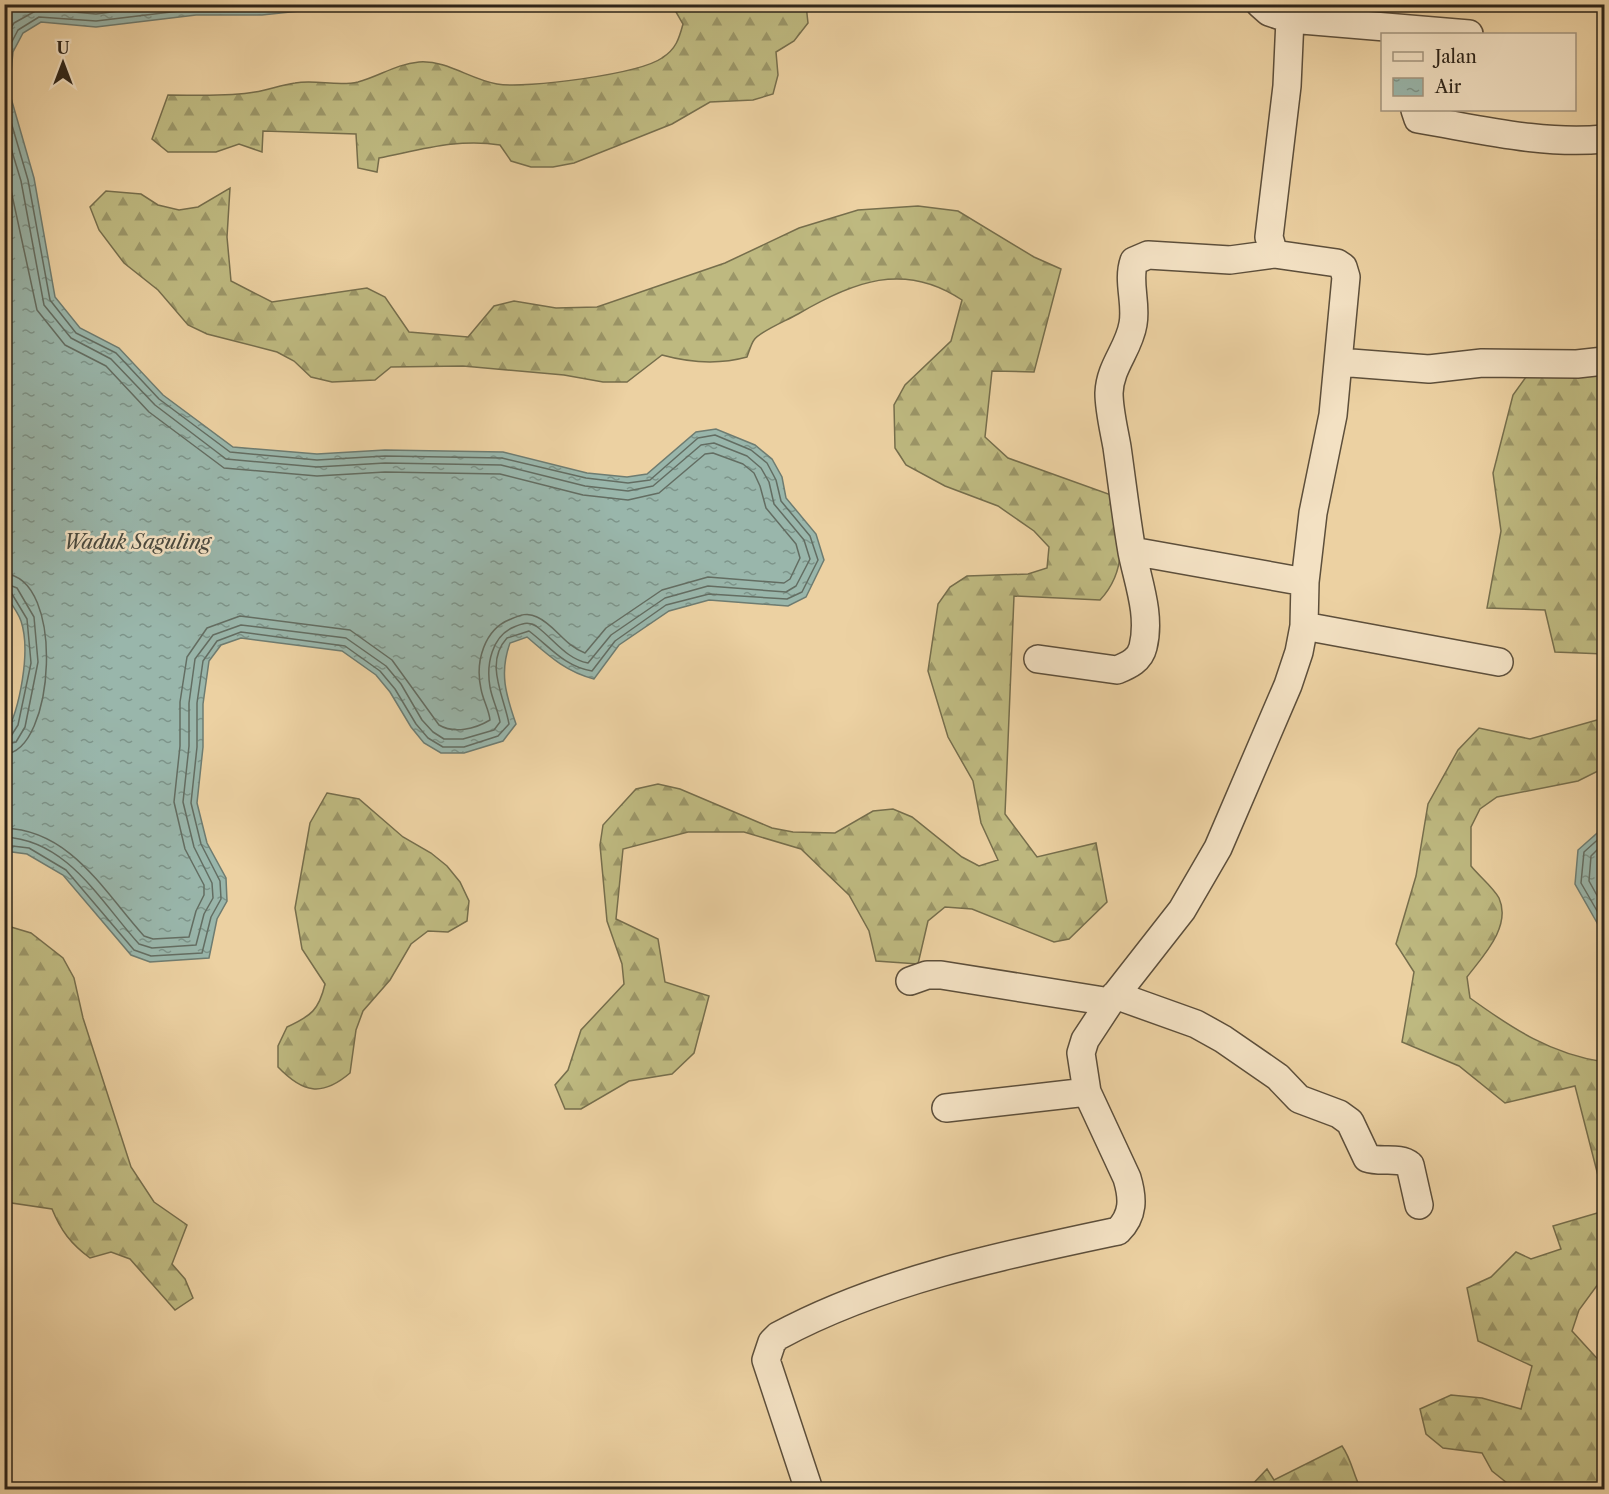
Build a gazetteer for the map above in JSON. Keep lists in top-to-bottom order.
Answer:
{
  "water": ["Waduk Saguling"],
  "legend": ["Jalan", "Air"],
  "north": "top"
}
